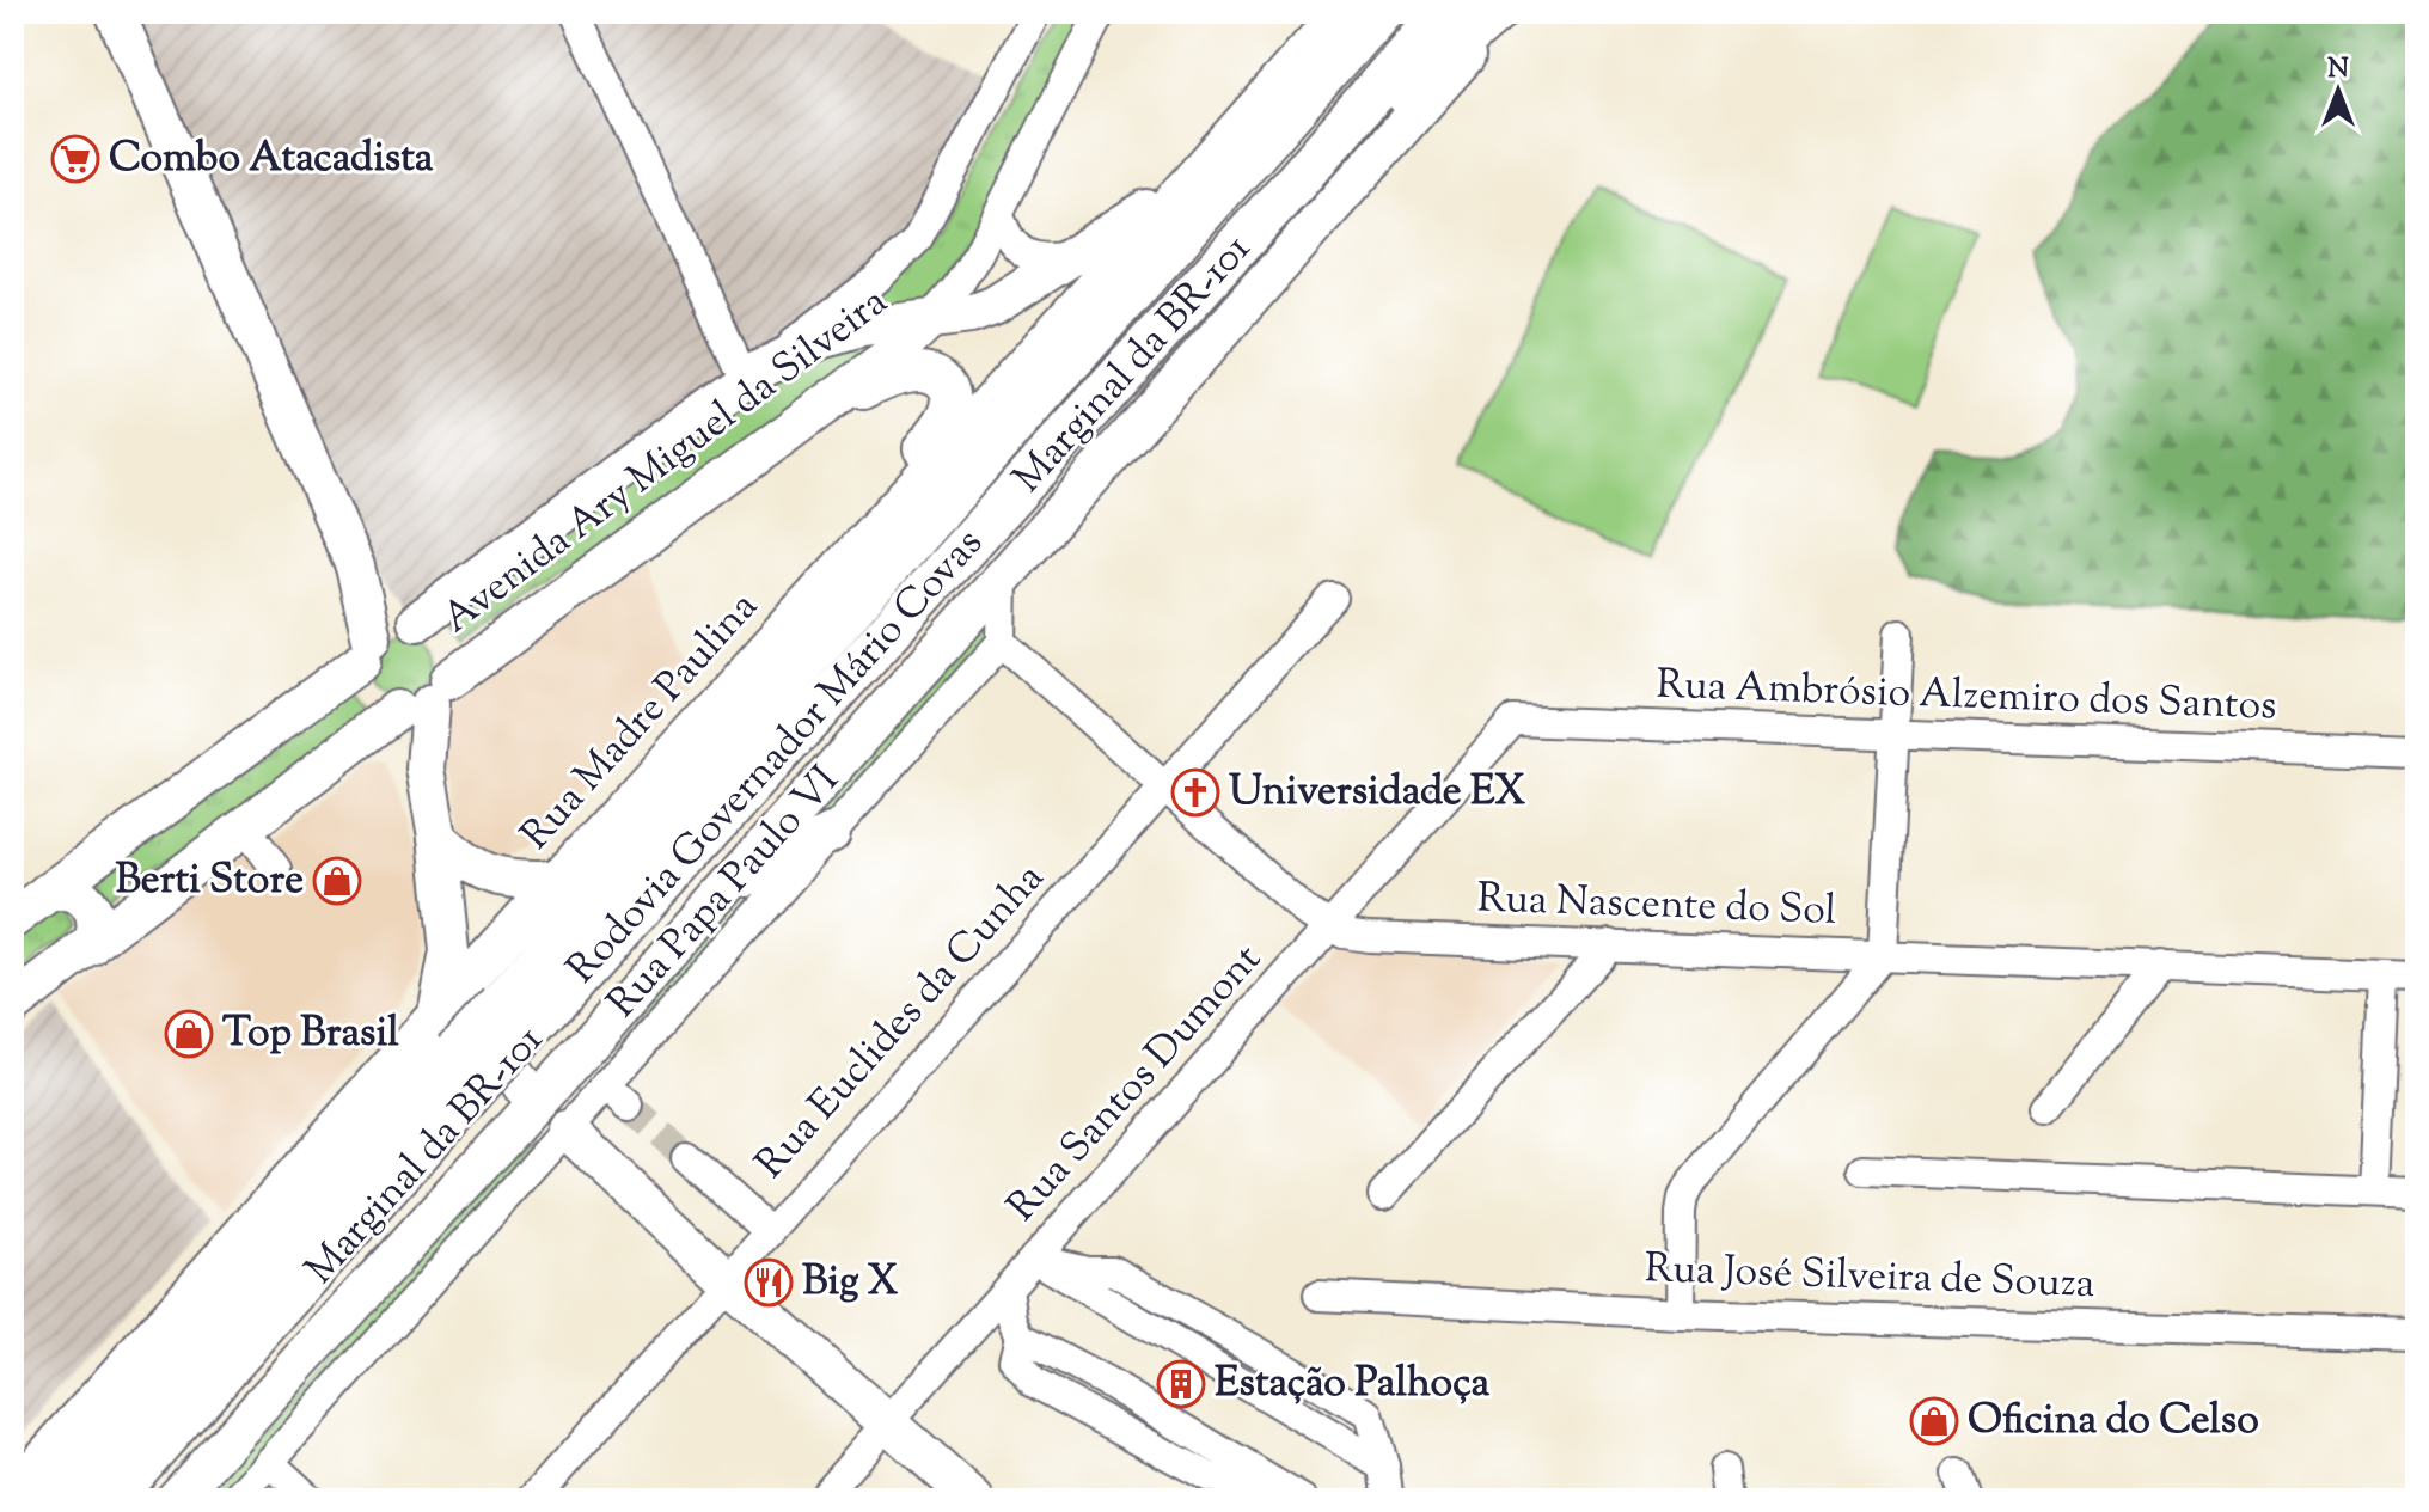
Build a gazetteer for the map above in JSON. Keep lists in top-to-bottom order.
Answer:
{
  "streets": {
    "highway": ["Rodovia Governador Mário Covas"],
    "main road": ["Marginal da BR-101", "Avenida Ary Miguel da Silveira", "Rua Madre Paulina"],
    "street": [
      "Rua Ambrósio Alzemiro dos Santos",
      "Rua Papa Paulo VI",
      "Rua Nascente do Sol",
      "Rua Euclides da Cunha",
      "Rua Santos Dumont",
      "Rua José Silveira de Souza"
    ]
  },
  "crossings": [
    ["Rua Ambrósio Alzemiro dos Santos", "Rua Santos Dumont"],
    ["Rua Madre Paulina", "Rodovia Governador Mário Covas"],
    ["Rua Papa Paulo VI", "Rua Nascente do Sol"],
    ["Rua Nascente do Sol", "Rua Euclides da Cunha"],
    ["Rua Nascente do Sol", "Rua Santos Dumont"]
  ],
  "places": {
    "supermarket": ["Combo Atacadista"],
    "church": ["Universidade EX"],
    "shop": ["Berti Store", "Top Brasil", "Oficina do Celso"],
    "restaurant": ["Big X"],
    "building": ["Estação Palhoça"]
  },
  "north": "top"
}
